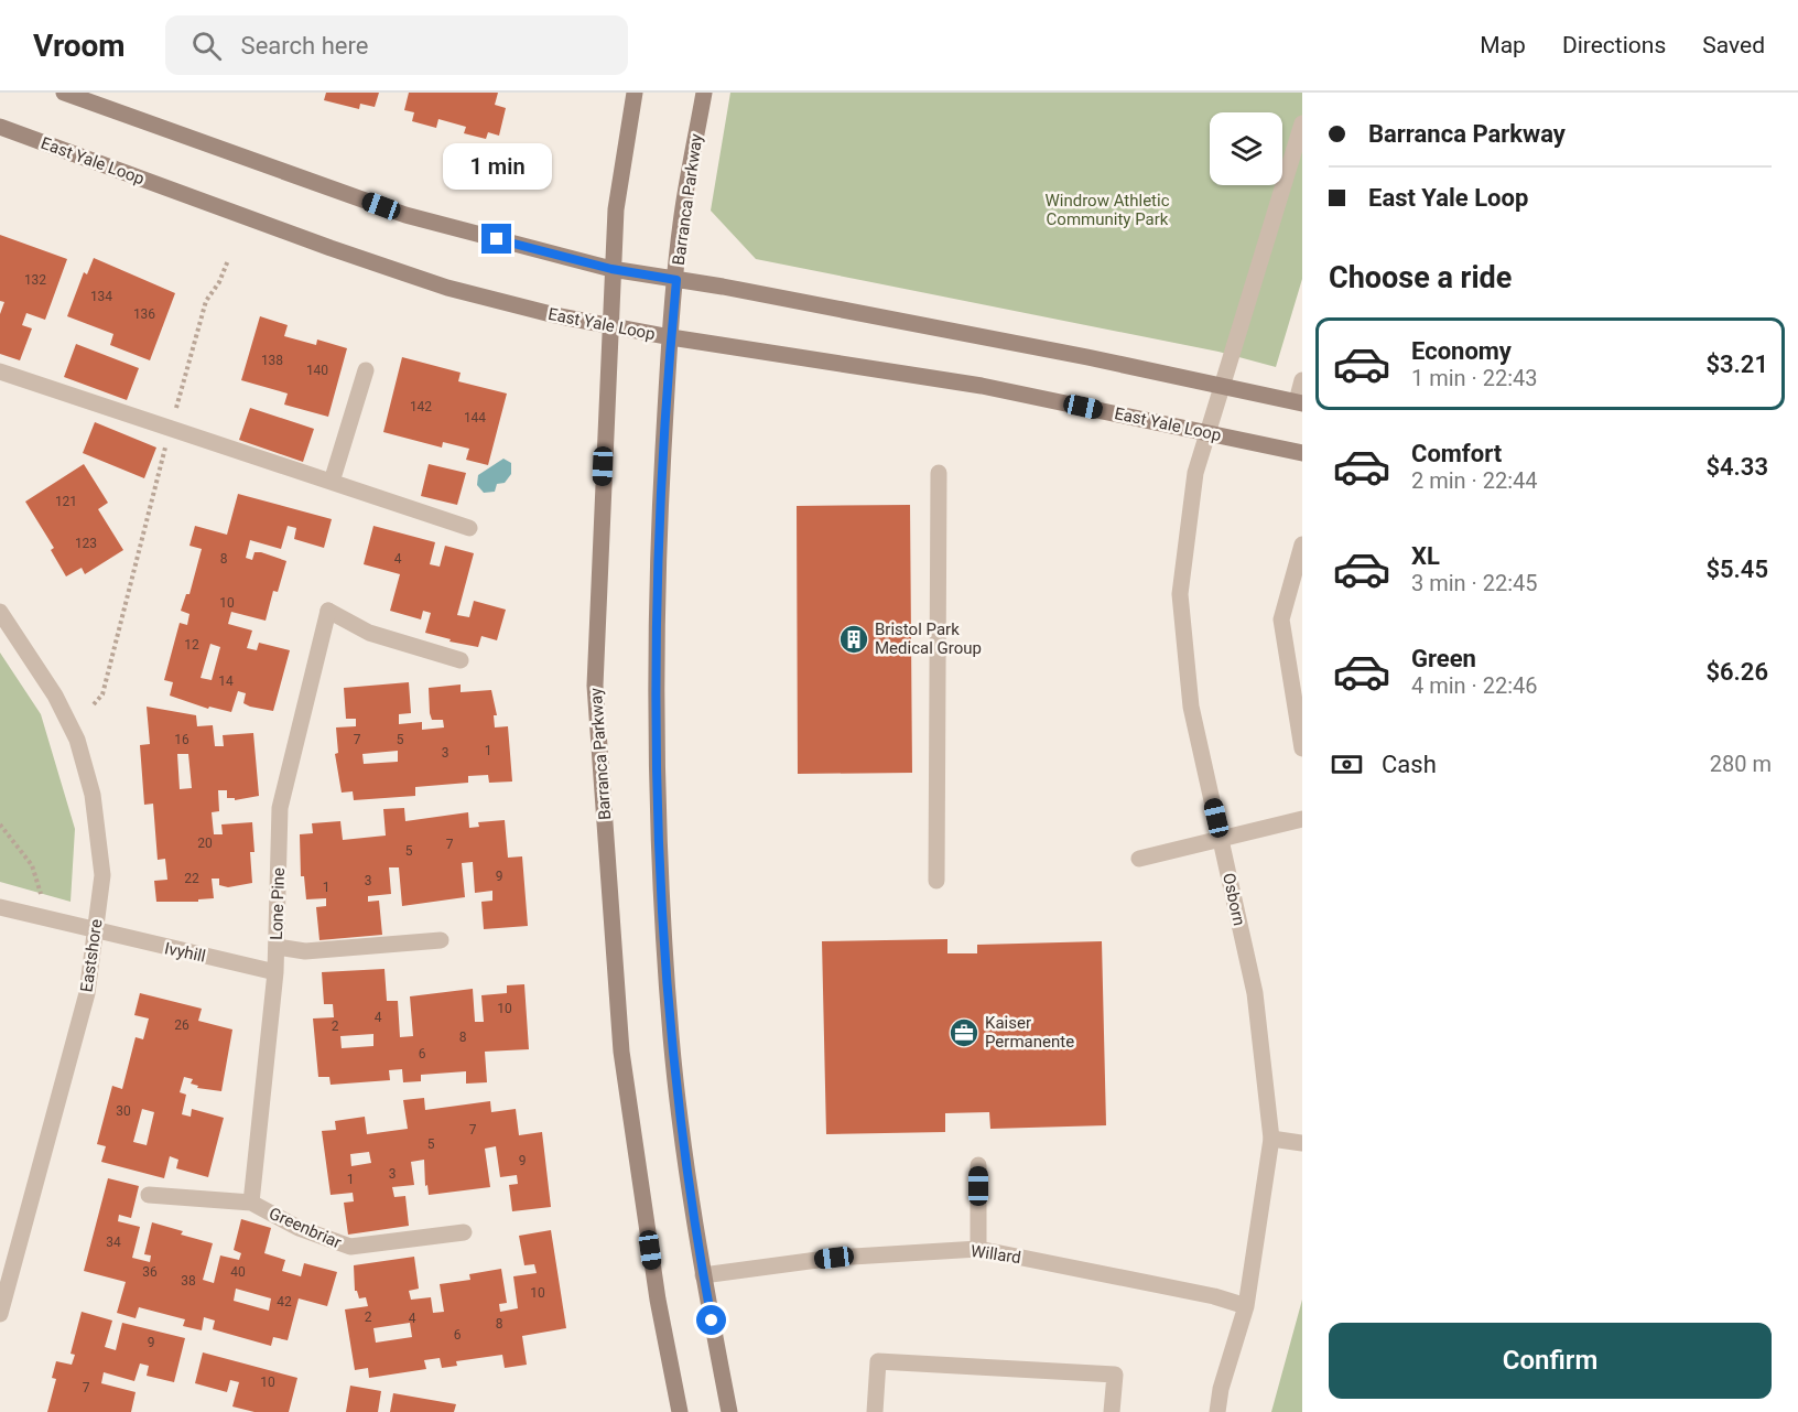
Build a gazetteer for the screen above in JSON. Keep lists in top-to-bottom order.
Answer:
{
  "streets": {
    "main road": ["East Yale Loop", "Barranca Parkway"],
    "street": [
      "Osborn",
      "Lone Pine",
      "Ivyhill",
      "Eastshore",
      "Greenbriar",
      "Willard"
    ]
  },
  "crossings": [
    ["East Yale Loop", "Barranca Parkway"],
    ["East Yale Loop", "Osborn"],
    ["Barranca Parkway", "Willard"],
    ["Osborn", "Willard"],
    ["Lone Pine", "Ivyhill"],
    ["Lone Pine", "Greenbriar"],
    ["Ivyhill", "Eastshore"]
  ],
  "parks": ["Windrow Athletic Community Park"],
  "places": {
    "building": ["Bristol Park Medical Group"],
    "office": ["Kaiser Permanente"]
  },
  "house_numbers": [
    "132",
    "134",
    "136",
    "138",
    "140",
    "142",
    "144",
    "121",
    "123",
    "8",
    "4",
    "10",
    "12",
    "14",
    "16",
    "7",
    "5",
    "1",
    "3",
    "20",
    "7",
    "5",
    "9",
    "22",
    "3",
    "1",
    "10",
    "4",
    "26",
    "2",
    "8",
    "6",
    "30",
    "7",
    "5",
    "9",
    "3",
    "1",
    "34",
    "36",
    "40",
    "38",
    "10",
    "42",
    "2",
    "4",
    "8",
    "6",
    "9",
    "10",
    "7"
  ],
  "page": {
    "header": "Vroom",
    "search": "Search here",
    "nav": ["Map", "Directions", "Saved"],
    "banner": ["Barranca Parkway", "East Yale Loop"],
    "bubble": "1 min",
    "heading": "Choose a ride",
    "list": [
      {
        "name": "Economy",
        "note": "1 min · 22:43",
        "value": "$3.21"
      },
      {
        "name": "Comfort",
        "note": "2 min · 22:44",
        "value": "$4.33"
      },
      {
        "name": "XL",
        "note": "3 min · 22:45",
        "value": "$5.45"
      },
      {
        "name": "Green",
        "note": "4 min · 22:46",
        "value": "$6.26"
      }
    ],
    "pay": ["Cash", "280 m"],
    "buttons": "Confirm"
  }
}
